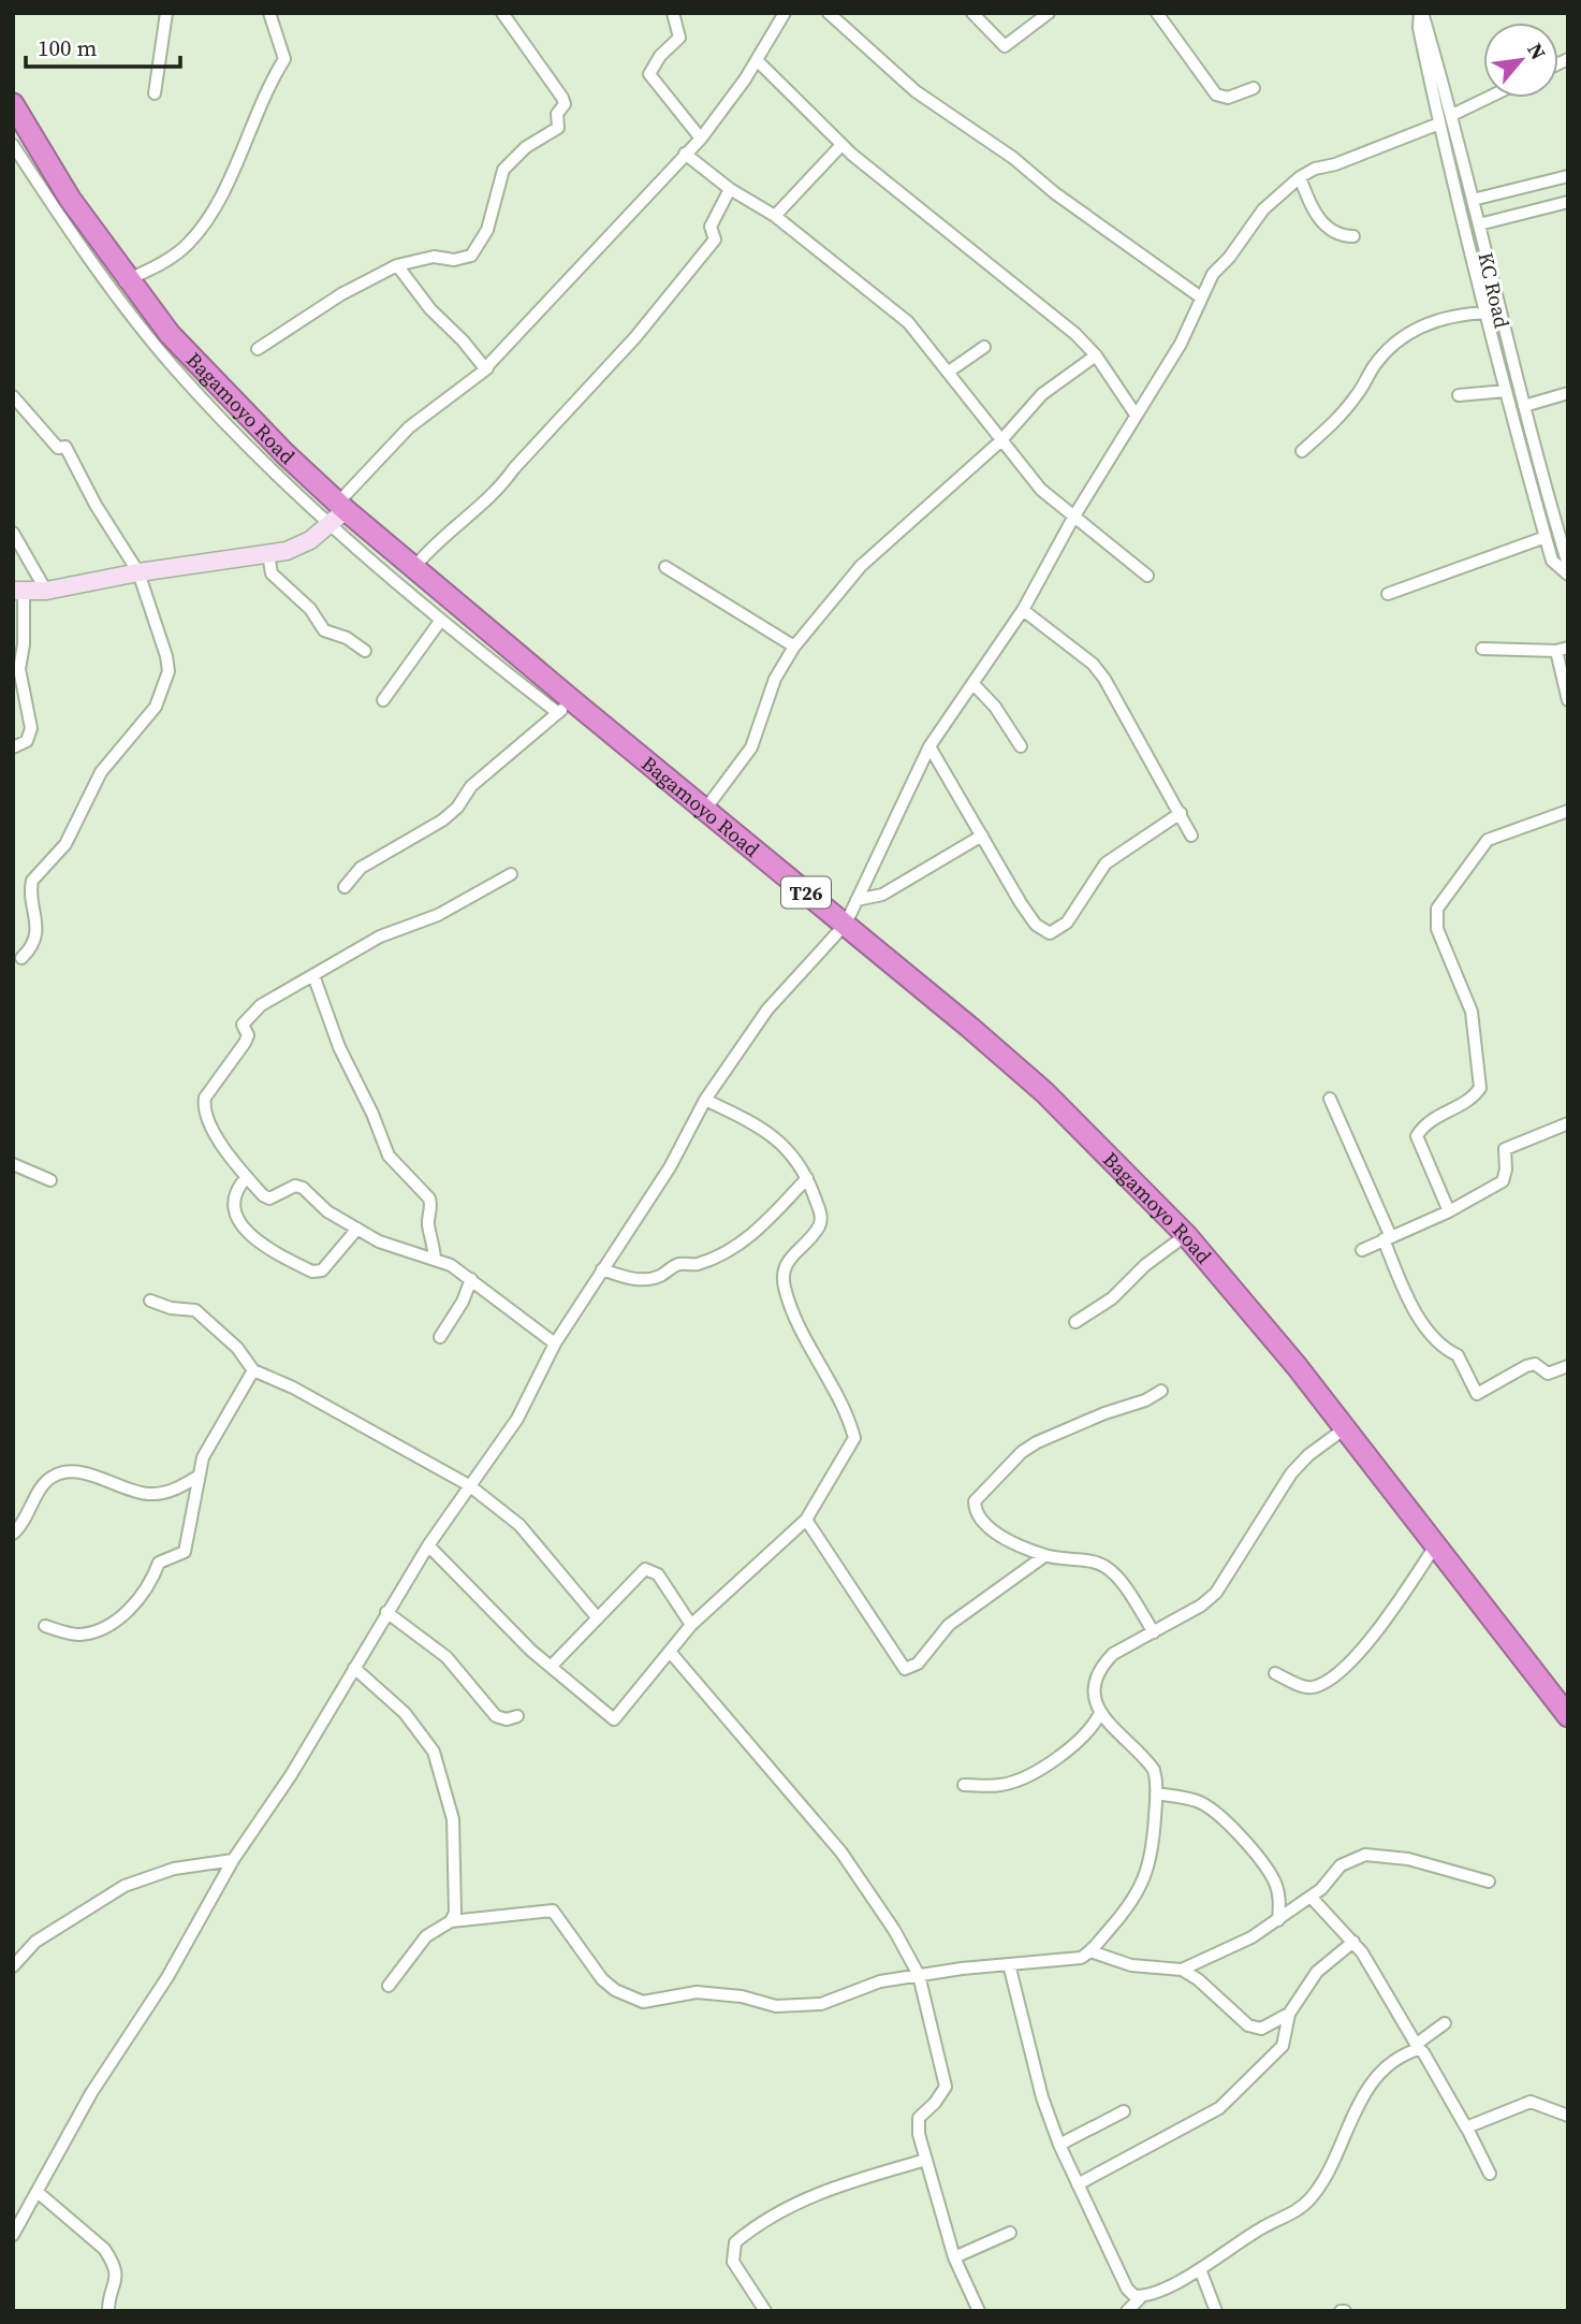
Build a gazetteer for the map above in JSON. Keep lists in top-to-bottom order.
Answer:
{
  "streets": {
    "highway": ["Bagamoyo Road", "T26"],
    "street": ["KC Road"]
  },
  "scale_bar": "100 m",
  "north": "top right"
}
